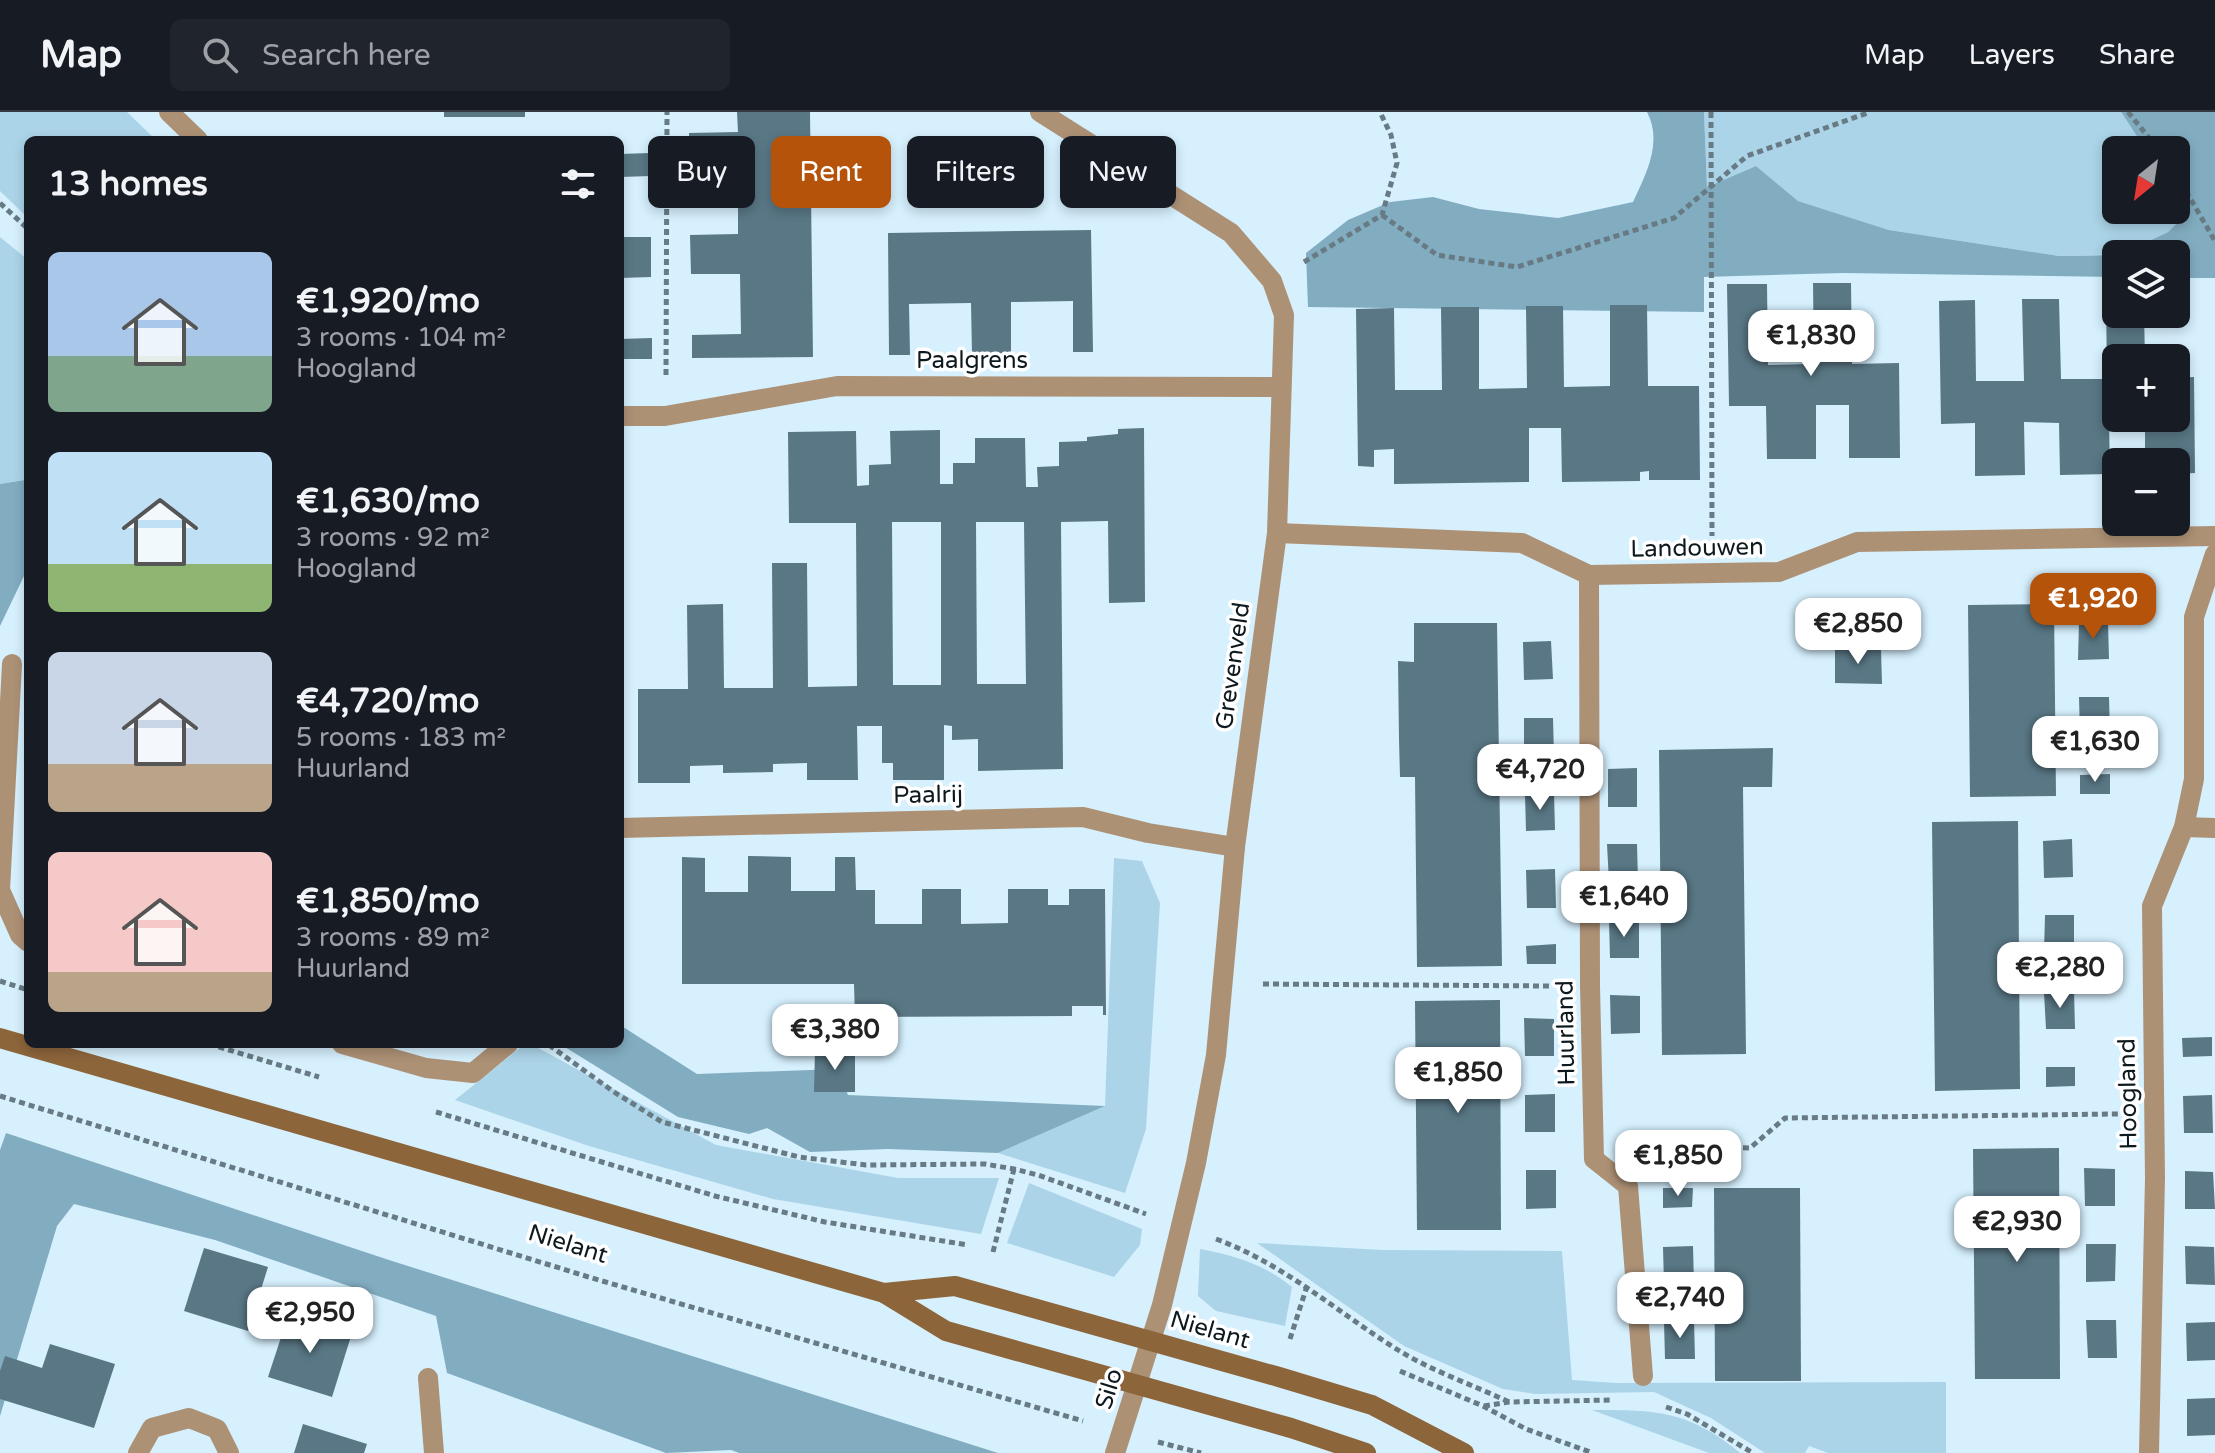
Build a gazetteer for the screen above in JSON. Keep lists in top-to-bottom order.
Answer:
{
  "streets": {
    "street": [
      "Paalgrens",
      "Landouwen",
      "Grevenveld",
      "Paalrij",
      "Huurland",
      "Hoogland",
      "Nielant",
      "Silo"
    ]
  },
  "crossings": [
    ["Paalgrens", "Grevenveld"],
    ["Landouwen", "Grevenveld"],
    ["Landouwen", "Huurland"],
    ["Grevenveld", "Paalrij"],
    ["Grevenveld", "Nielant"],
    ["Grevenveld", "Silo"],
    ["Nielant", "Silo"]
  ],
  "north": "bottom left",
  "page": {
    "header": "Map",
    "search": "Search here",
    "nav": ["Map", "Layers", "Share"],
    "map_buttons": ["+", "−"],
    "chip": [
      "Buy",
      "Rent",
      "Filters",
      "New"
    ],
    "heading": "13 homes",
    "list": [
      {
        "name": "€1,920/mo",
        "note": "3 rooms · 104 m² · Hoogland"
      },
      {
        "name": "€1,630/mo",
        "note": "3 rooms · 92 m² · Hoogland"
      },
      {
        "name": "€4,720/mo",
        "note": "5 rooms · 183 m² · Huurland"
      },
      {
        "name": "€1,850/mo",
        "note": "3 rooms · 89 m² · Huurland"
      }
    ],
    "price": [
      "€1,830",
      "€1,920",
      "€2,850",
      "€1,630",
      "€4,720",
      "€1,640",
      "€2,280",
      "€3,380",
      "€1,850",
      "€1,850",
      "€2,930",
      "€2,740",
      "€2,950"
    ]
  }
}
